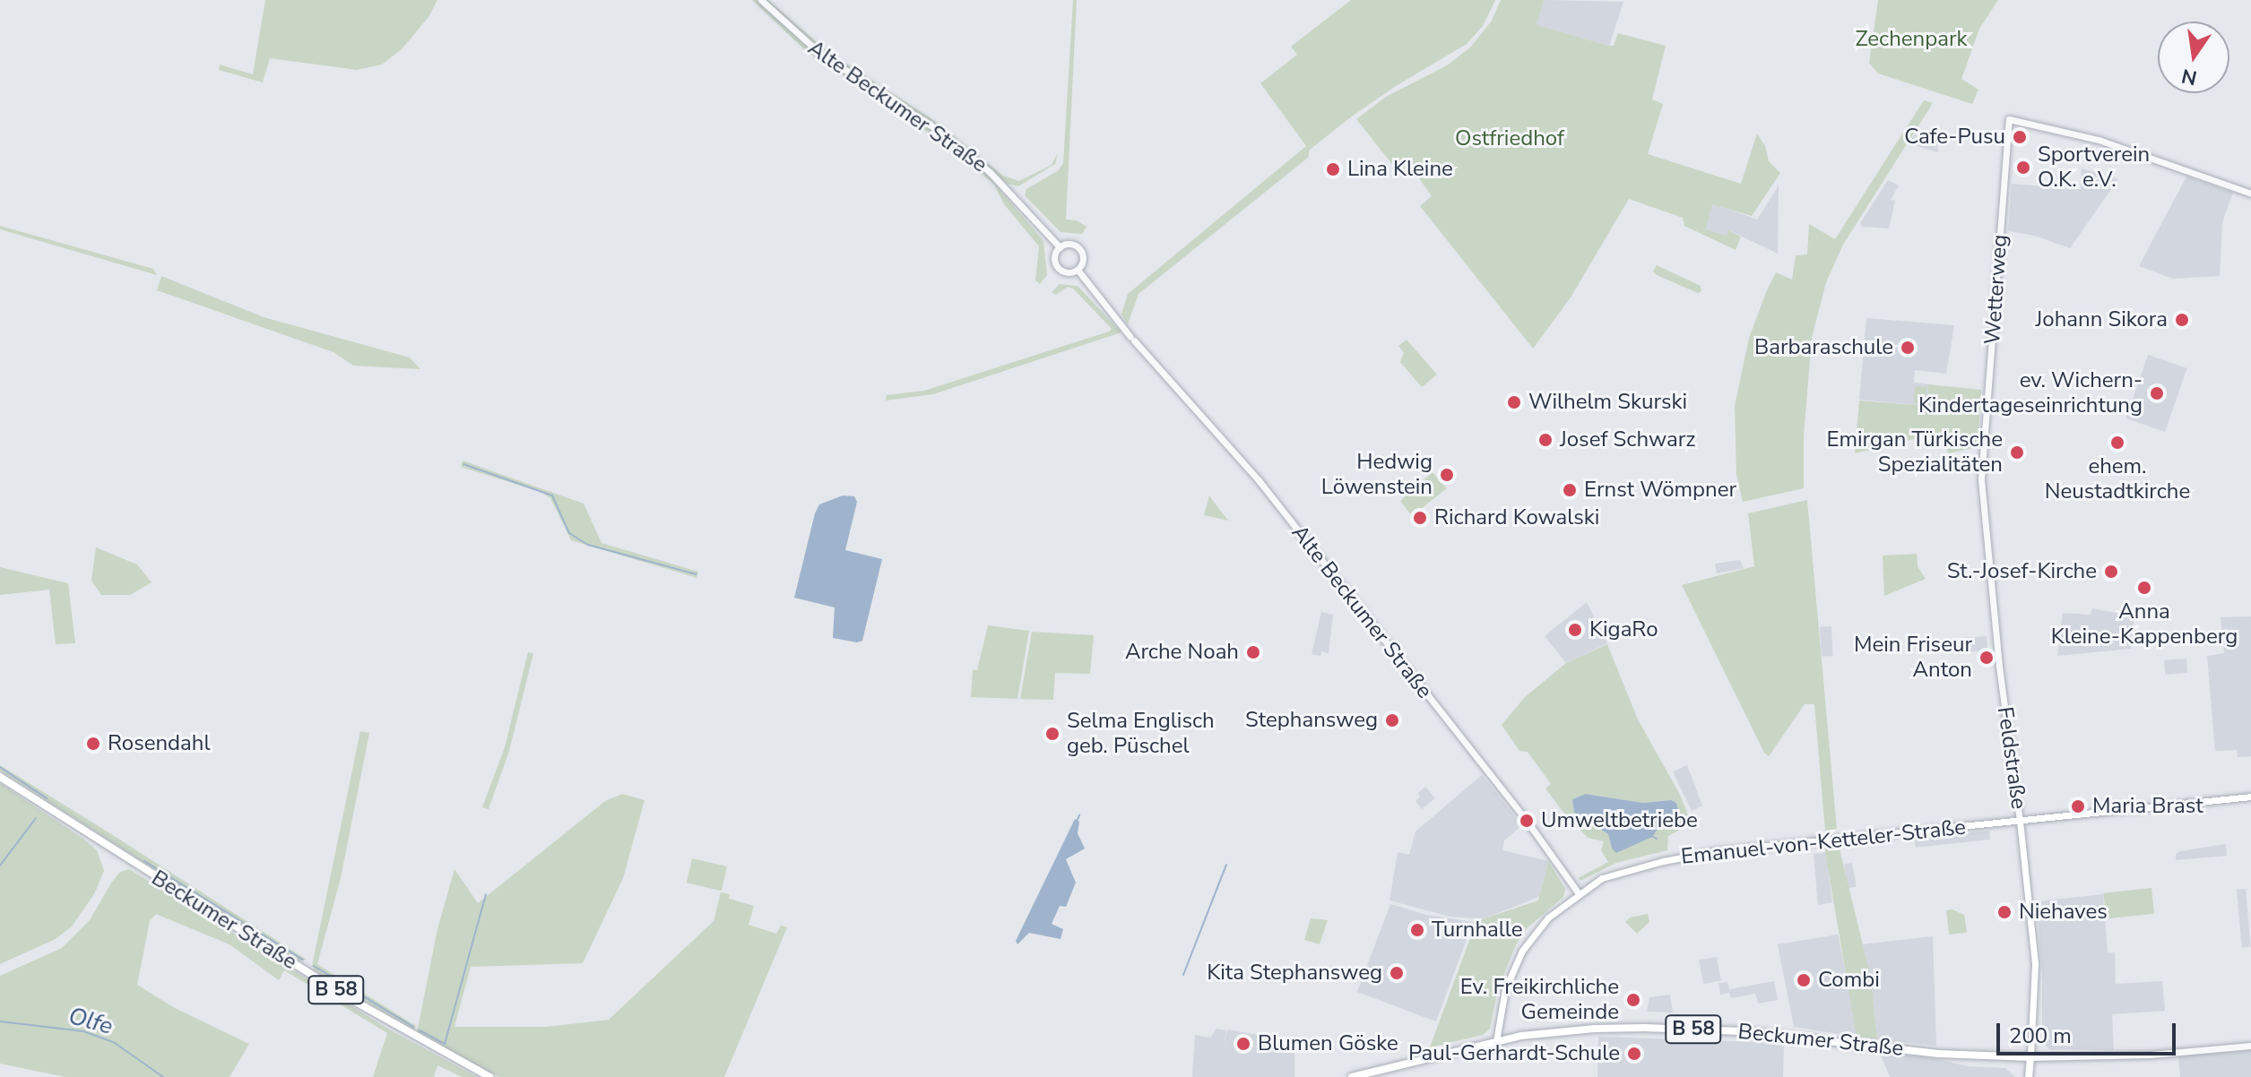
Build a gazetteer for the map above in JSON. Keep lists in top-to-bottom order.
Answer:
{
  "streets": {
    "main road": [
      "Feldstraße",
      "Emanuel-von-Ketteler-Straße",
      "Beckumer Straße",
      "B 58"
    ],
    "street": ["Alte Beckumer Straße", "Wetterweg"]
  },
  "crossings": [
    ["Alte Beckumer Straße", "Emanuel-von-Ketteler-Straße"],
    ["Wetterweg", "Feldstraße"],
    ["Feldstraße", "Emanuel-von-Ketteler-Straße"],
    ["Feldstraße", "Beckumer Straße"],
    ["Emanuel-von-Ketteler-Straße", "Beckumer Straße"]
  ],
  "water": ["Olfe"],
  "parks": ["Zechenpark", "Ostfriedhof"],
  "places": [
    "Cafe-Pusu",
    "Sportverein O.K. e.V.",
    "Lina Kleine",
    "Johann Sikora",
    "Barbaraschule",
    "ev. Wichern- Kindertageseinrichtung",
    "Wilhelm Skurski",
    "Josef Schwarz",
    "ehem. Neustadtkirche",
    "Emirgan Türkische Spezialitäten",
    "Hedwig Löwenstein",
    "Ernst Wömpner",
    "Richard Kowalski",
    "St.-Josef-Kirche",
    "Anna Kleine-Kappenberg",
    "KigaRo",
    "Arche Noah",
    "Mein Friseur Anton",
    "Stephansweg",
    "Selma Englisch geb. Püschel",
    "Rosendahl",
    "Maria Brast",
    "Umweltbetriebe",
    "Niehaves",
    "Turnhalle",
    "Kita Stephansweg",
    "Combi",
    "Ev. Freikirchliche Gemeinde",
    "Blumen Göske",
    "Paul-Gerhardt-Schule"
  ],
  "scale_bar": "200 m",
  "north": "bottom"
}
